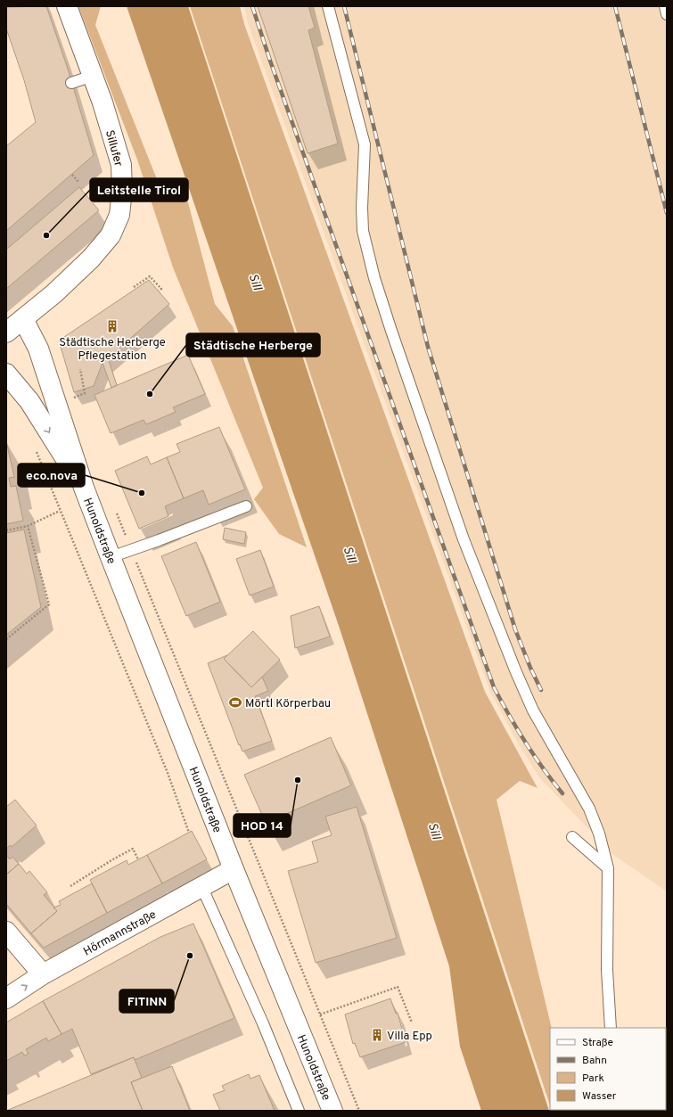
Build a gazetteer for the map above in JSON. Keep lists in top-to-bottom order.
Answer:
{
  "streets": {
    "street": ["Sillufer", "Hunoldstraße", "Hörmannstraße"]
  },
  "crossings": [
    ["Sillufer", "Hunoldstraße"],
    ["Hunoldstraße", "Hörmannstraße"]
  ],
  "water": ["Sill"],
  "places": {
    "other": [
      "Leitstelle Tirol",
      "Städtische Herberge",
      "eco.nova",
      "HOD 14",
      "FITINN"
    ],
    "building": ["Städtische Herberge Pflegestation", "Villa Epp"],
    "sports": ["Mörtl Körperbau"]
  },
  "legend": [
    "Straße",
    "Bahn",
    "Park",
    "Wasser"
  ]
}
